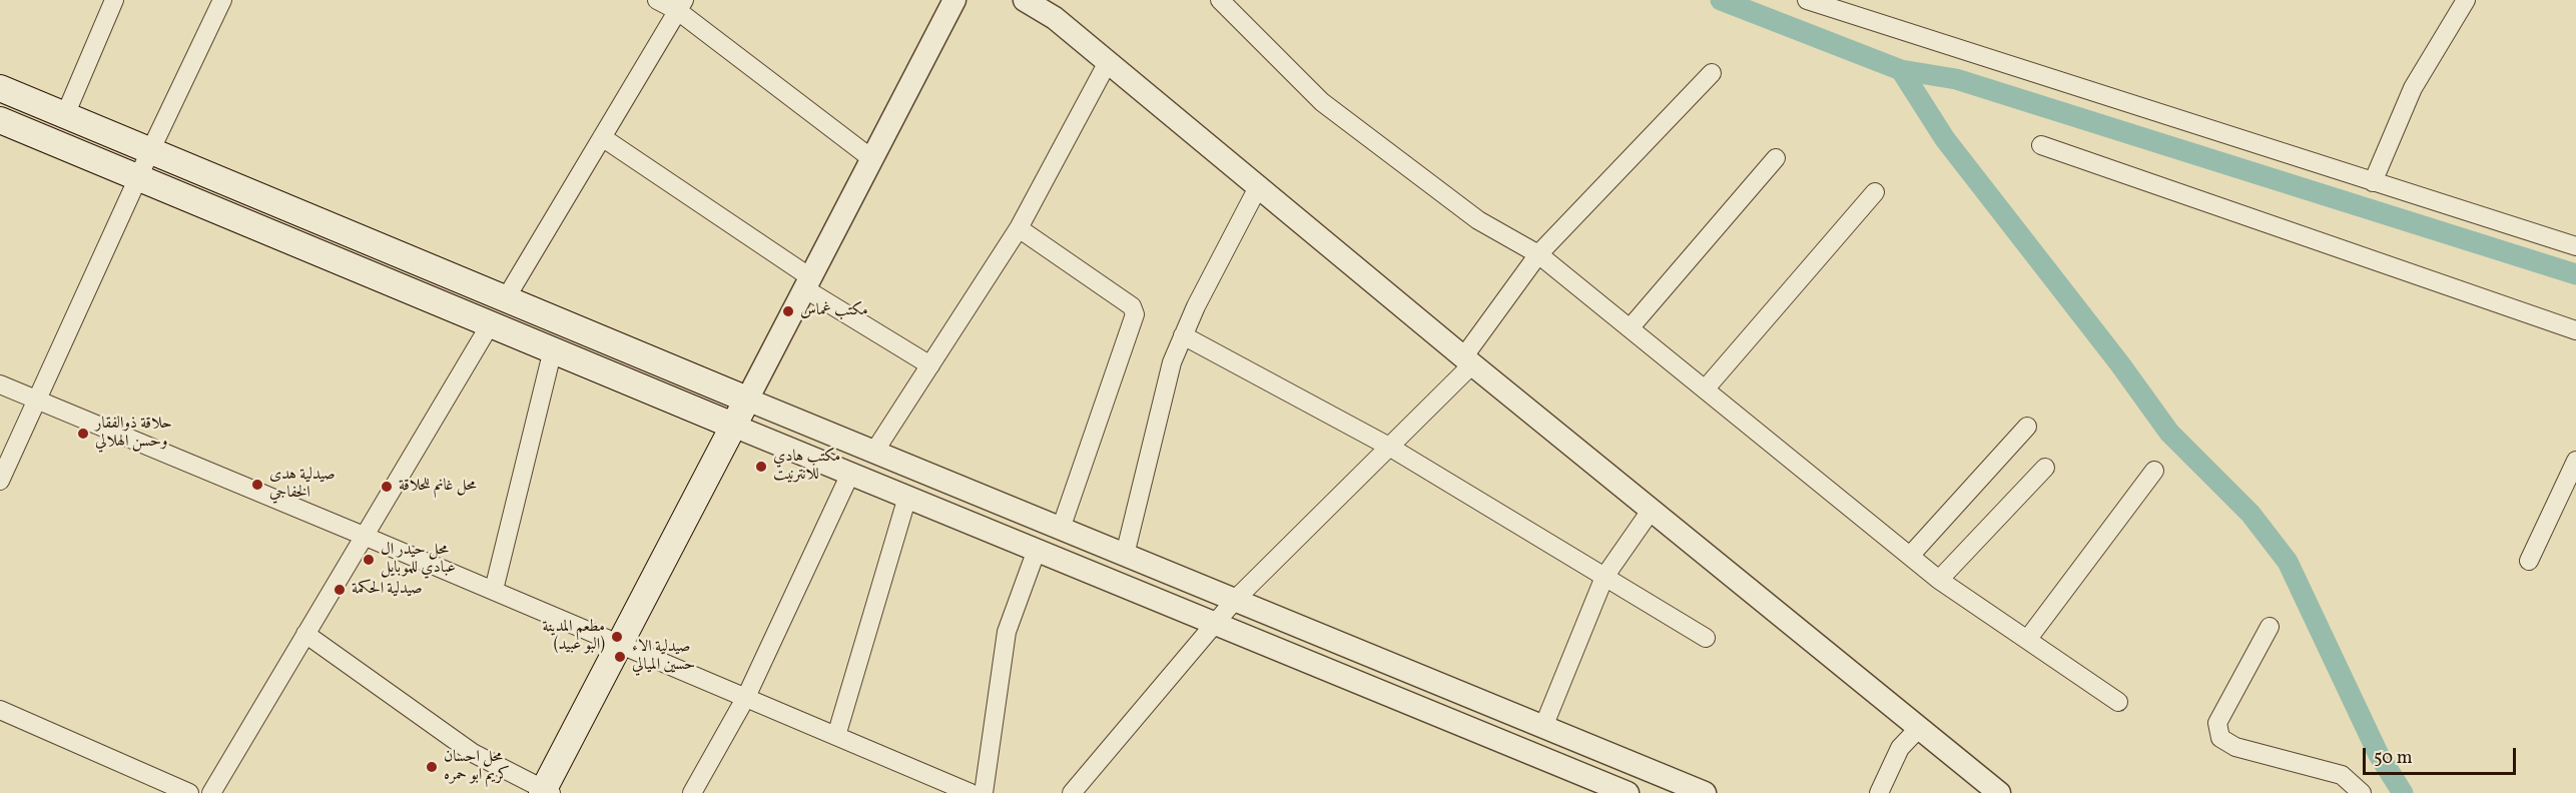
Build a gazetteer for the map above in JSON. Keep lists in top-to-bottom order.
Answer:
{
  "places": [
    "مكتب غماس",
    "حلاقة ذوالفقار وحسن الهلالي",
    "مكتب هادي للانترنيت",
    "صيدلية هدى الخفاجي",
    "محل غانم للحلاقة",
    "محل حيدر ال عبادي للموبايل",
    "صيدلية الحكمة",
    "مطعم المدينة (البو عبيد)",
    "صيدلية الاء حسين الميالي",
    "محل احسان كريم ابو حمره"
  ],
  "scale_bar": "50 m"
}
